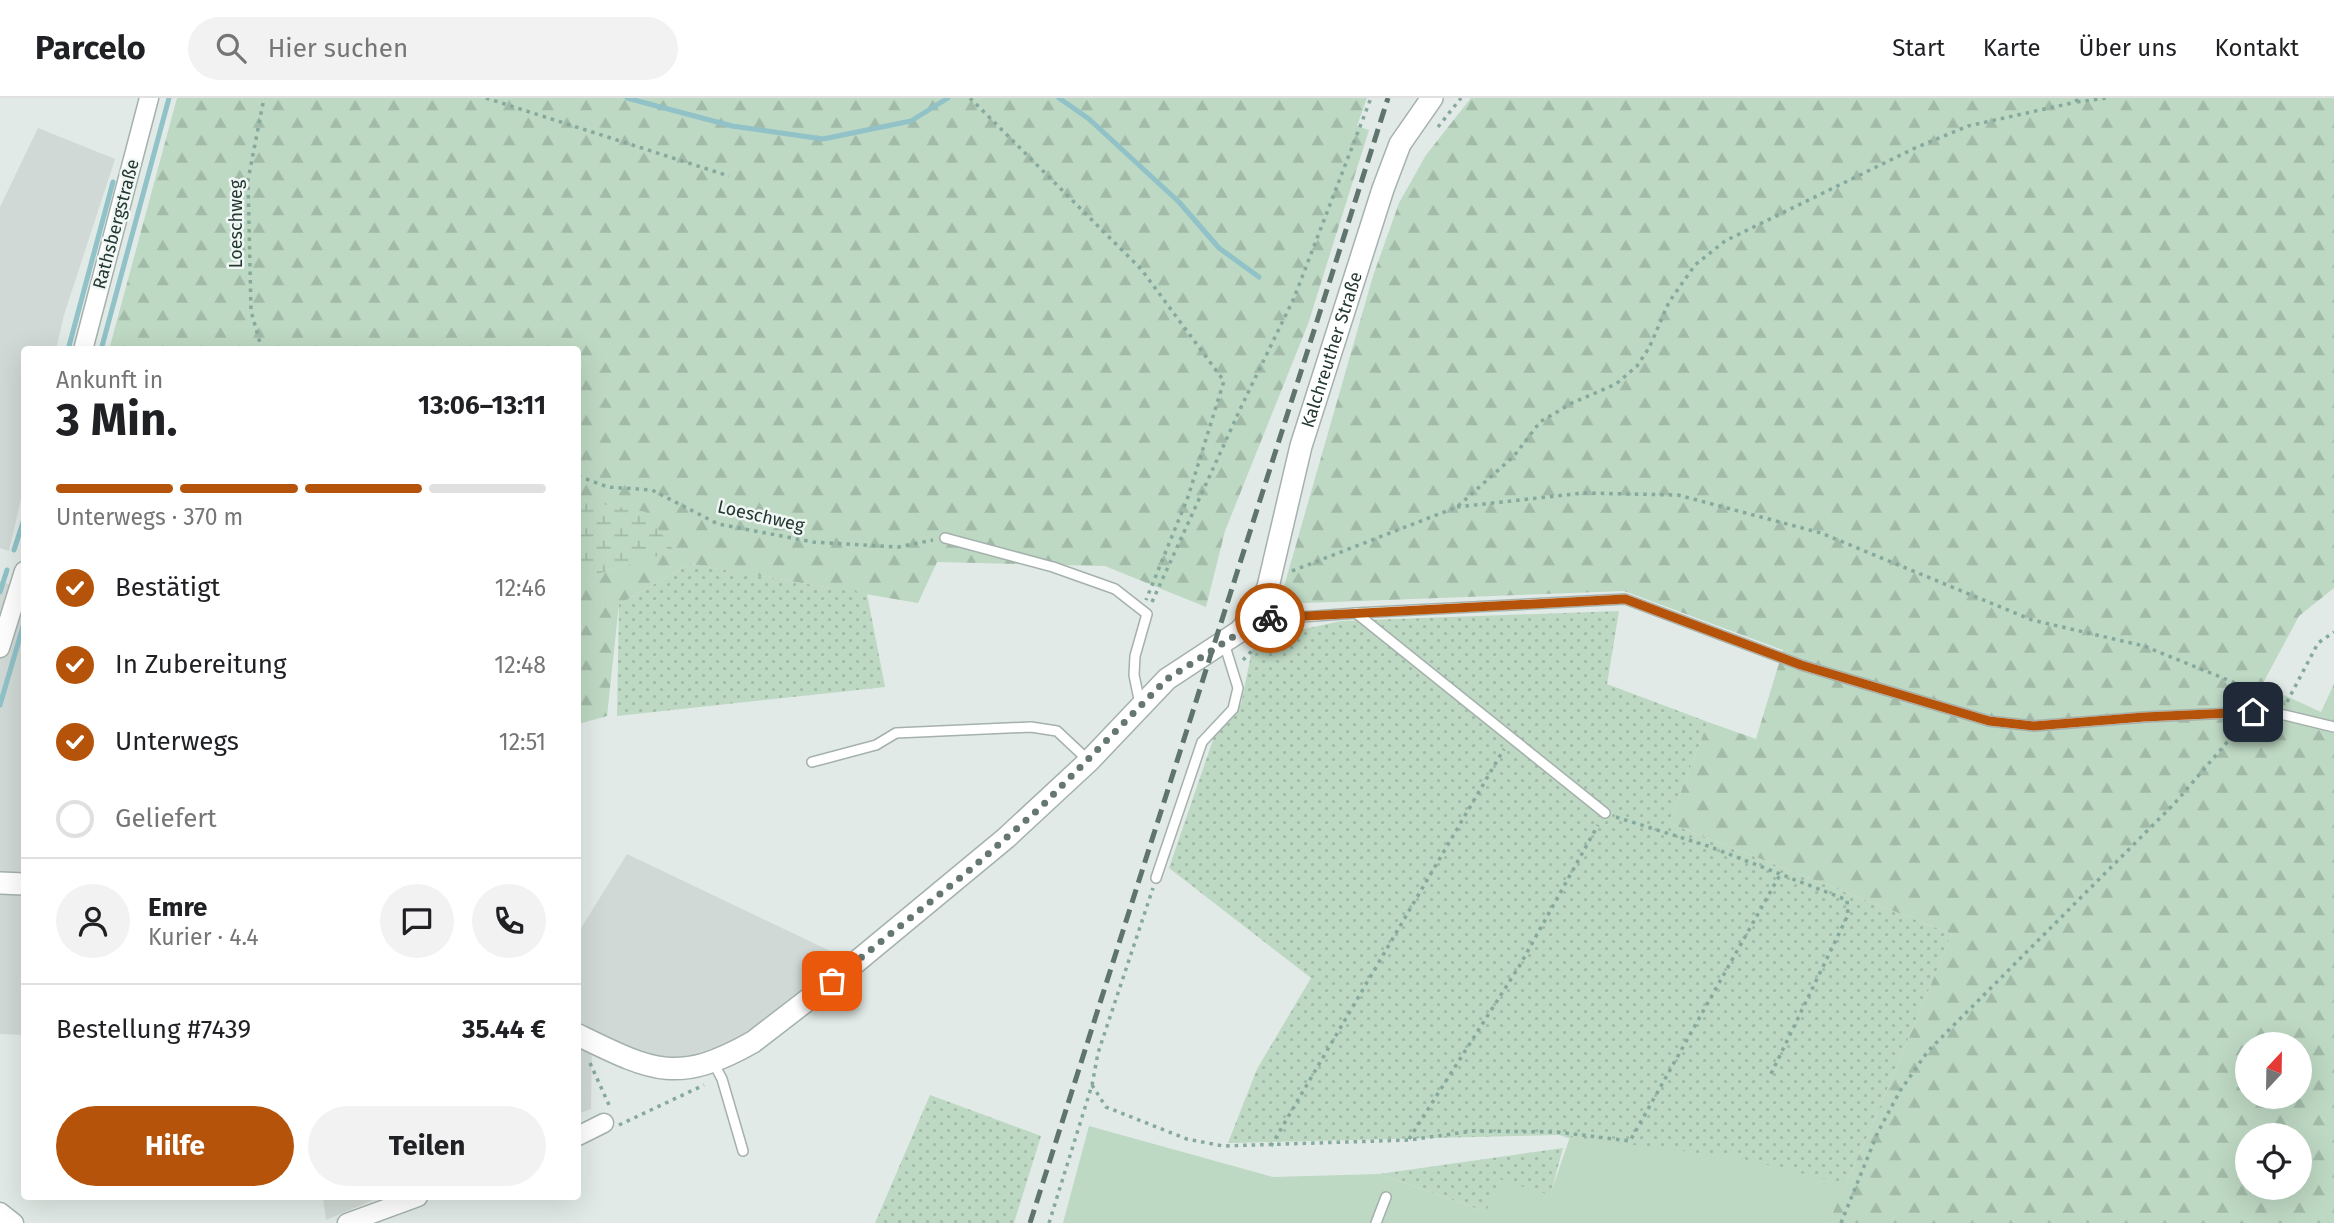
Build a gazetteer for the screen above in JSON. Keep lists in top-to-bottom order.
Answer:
{
  "streets": {
    "street": ["Rathsbergstraße", "Kalchreuther Straße"],
    "path": ["Loeschweg"]
  },
  "north": "top",
  "page": {
    "header": "Parcelo",
    "search": "Hier suchen",
    "nav": [
      "Start",
      "Karte",
      "Über uns",
      "Kontakt"
    ],
    "heading": ["3 Min.", "Ankunft in", "13:06–13:11"],
    "panel": [
      "Emre",
      "Kurier · 4.4",
      "Bestellung #7439",
      "35.44 €"
    ],
    "bar": "Unterwegs · 370 m",
    "list": [
      ["Bestätigt", "12:46"],
      ["In Zubereitung", "12:48"],
      ["Unterwegs", "12:51"],
      "Geliefert"
    ],
    "buttons": ["Hilfe", "Teilen"]
  }
}
